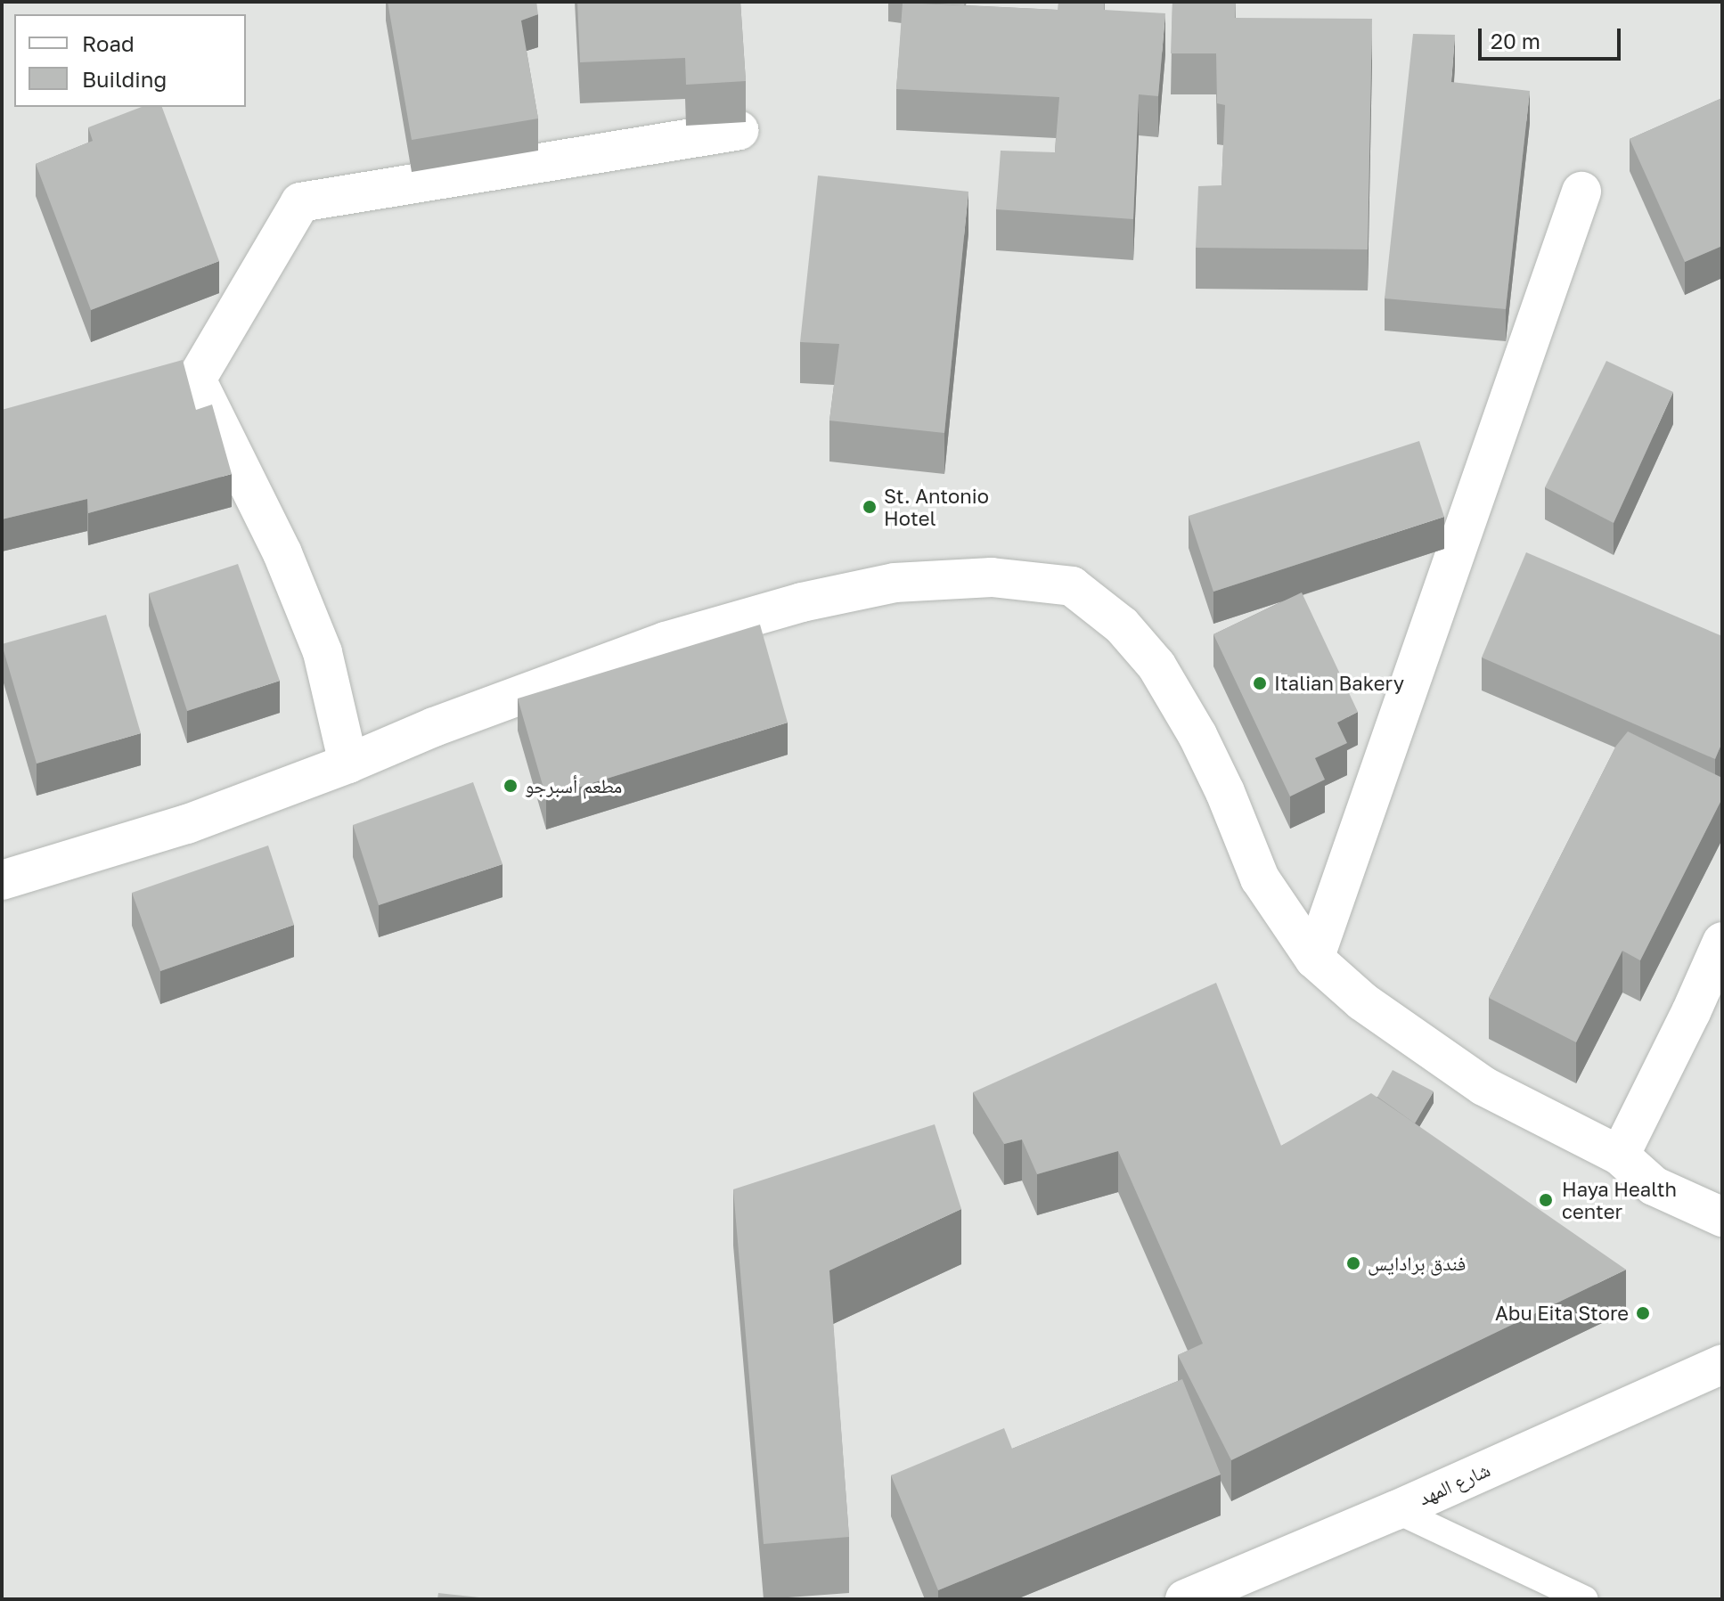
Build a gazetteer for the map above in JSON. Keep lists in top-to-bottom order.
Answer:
{
  "streets": {
    "street": ["شارع المهد"]
  },
  "places": [
    "St. Antonio Hotel",
    "Italian Bakery",
    "مطعم أسبرجو",
    "Haya Health center",
    "فندق برادايس",
    "Abu Eita Store"
  ],
  "legend": ["Road", "Building"],
  "scale_bar": "20 m"
}
